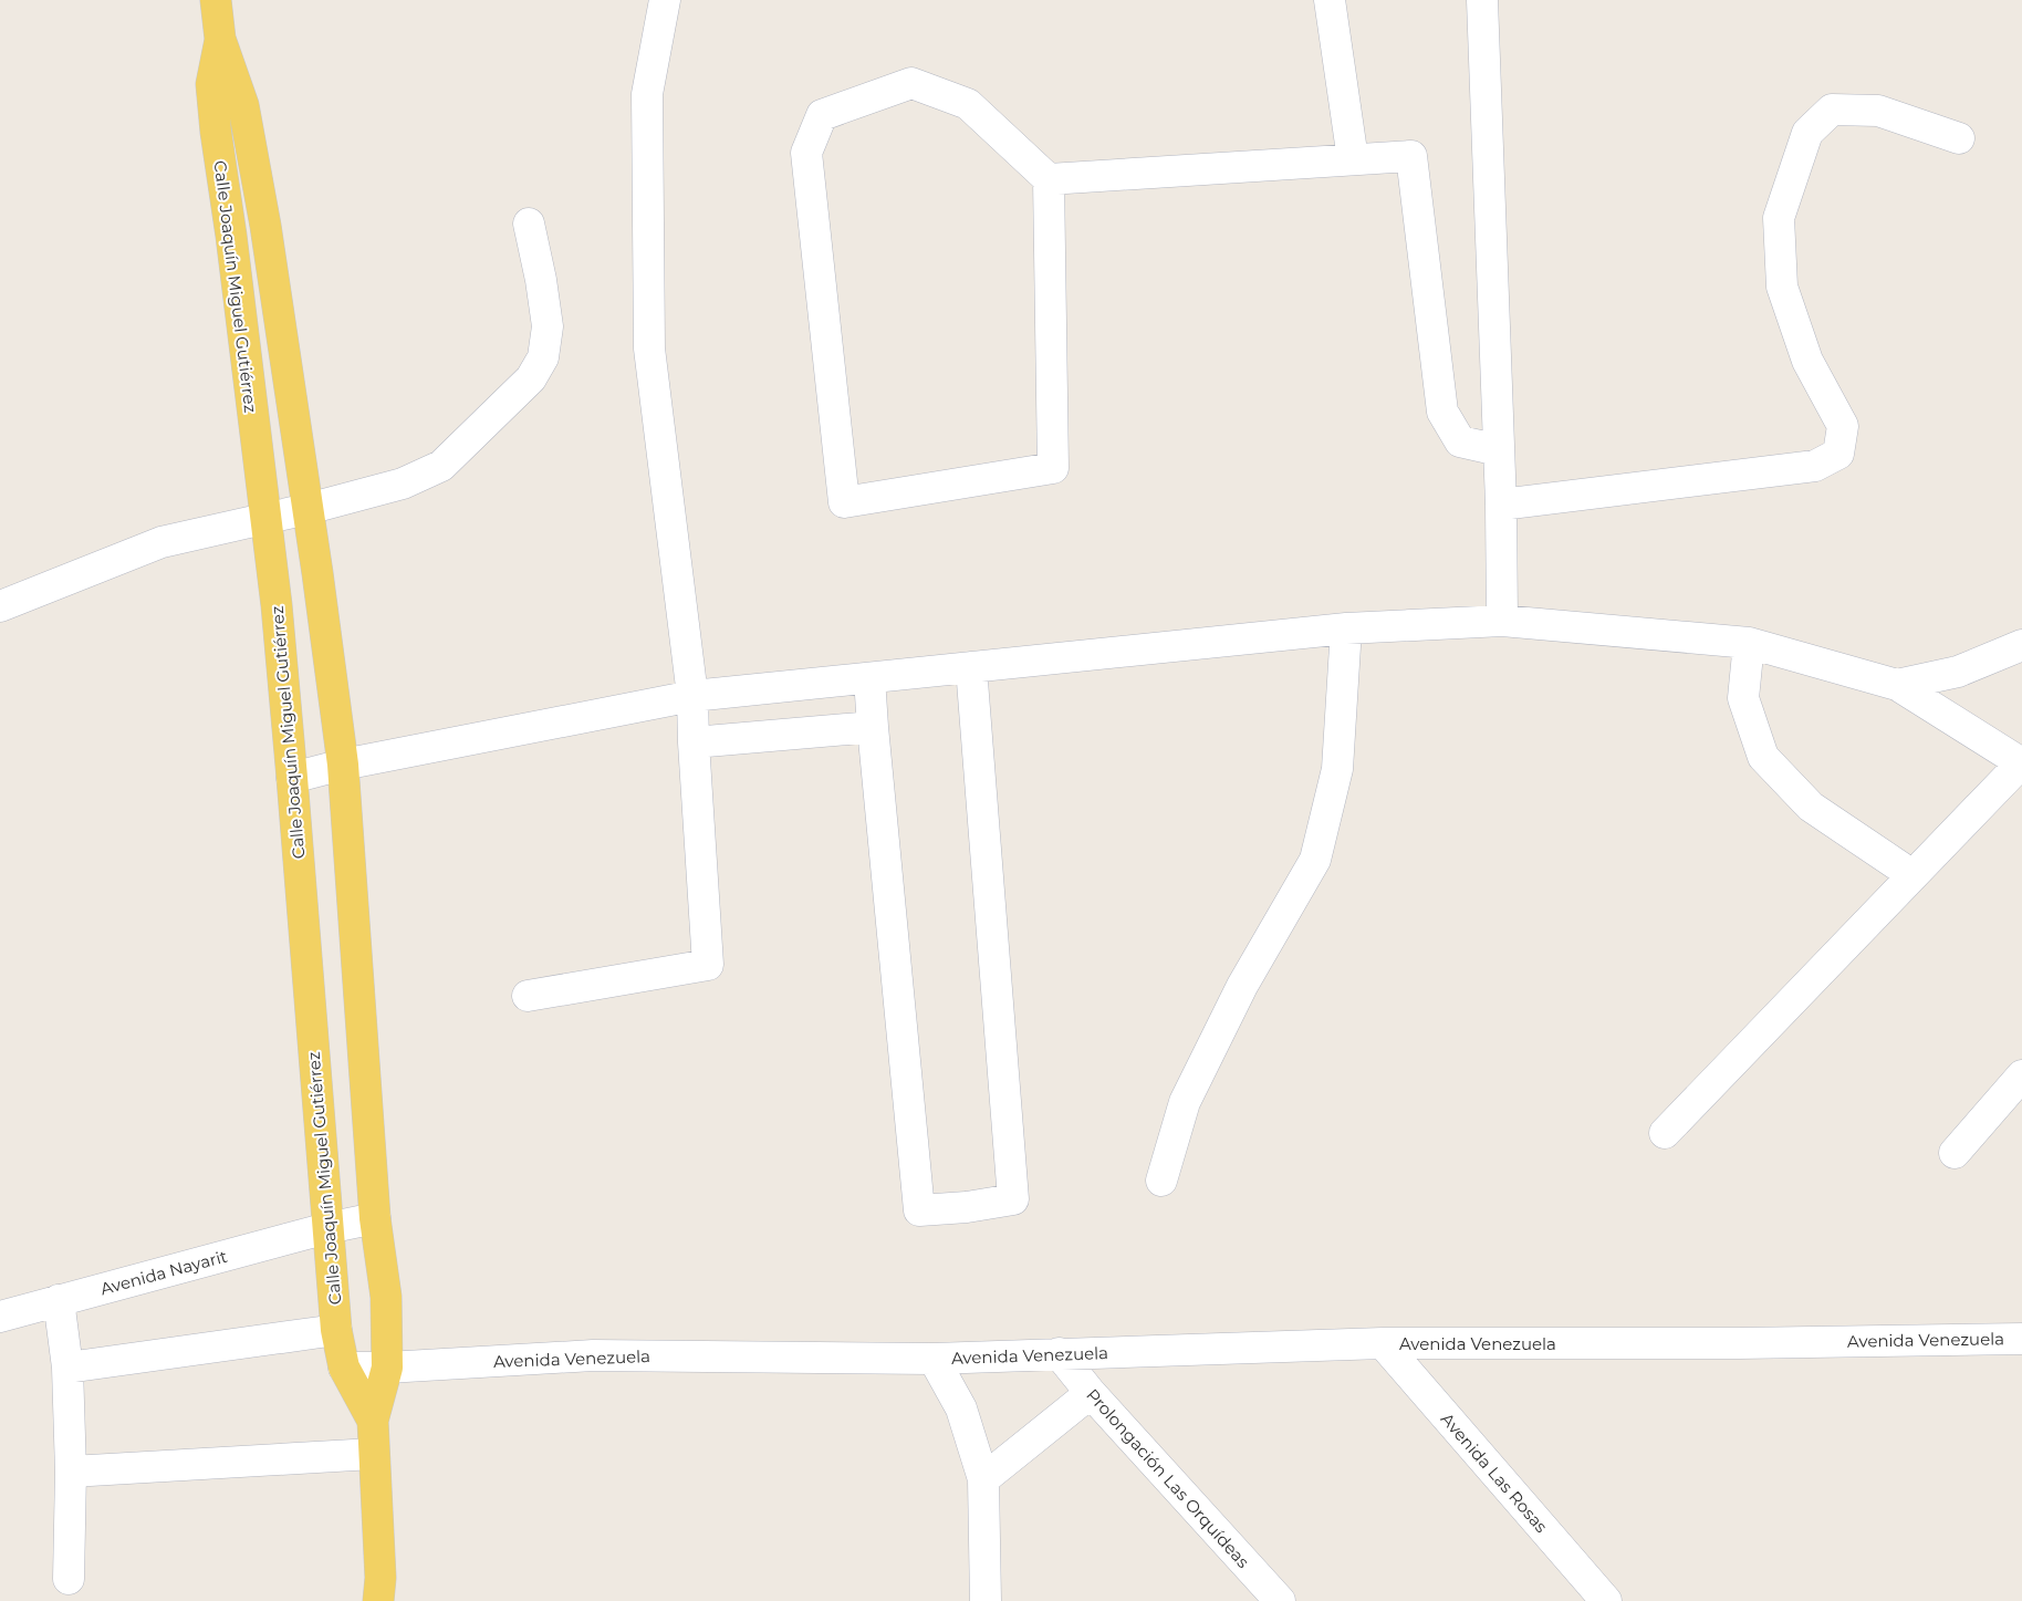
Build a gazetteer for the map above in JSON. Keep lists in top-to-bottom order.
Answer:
{
  "streets": {
    "main road": ["Calle Joaquín Miguel Gutiérrez"],
    "street": [
      "Avenida Nayarit",
      "Avenida Venezuela",
      "Avenida Las Rosas",
      "Prolongación Las Orquídeas"
    ]
  },
  "crossings": [
    ["Calle Joaquín Miguel Gutiérrez", "Avenida Nayarit"],
    ["Calle Joaquín Miguel Gutiérrez", "Avenida Venezuela"],
    ["Avenida Venezuela", "Avenida Las Rosas"],
    ["Avenida Venezuela", "Prolongación Las Orquídeas"]
  ]
}
